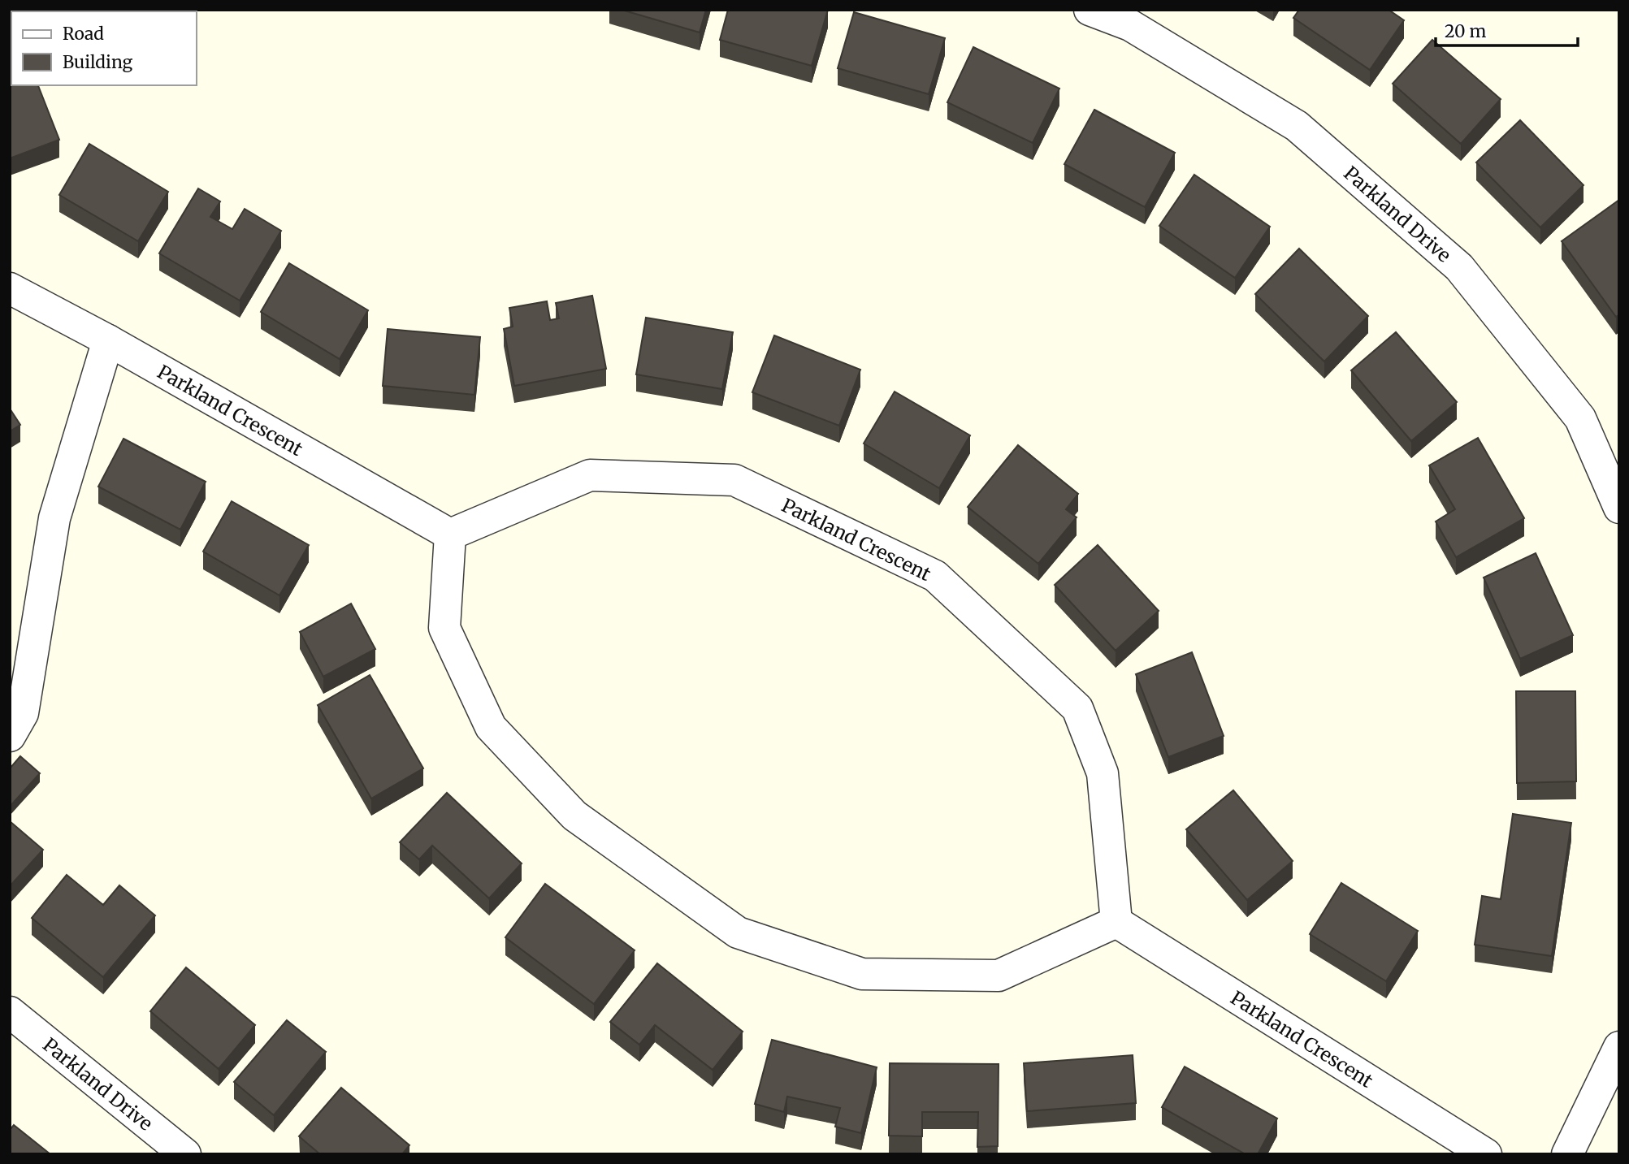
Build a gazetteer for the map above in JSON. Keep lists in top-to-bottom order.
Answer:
{
  "streets": {
    "street": ["Parkland Drive", "Parkland Crescent"]
  },
  "legend": ["Road", "Building"],
  "scale_bar": "20 m"
}
